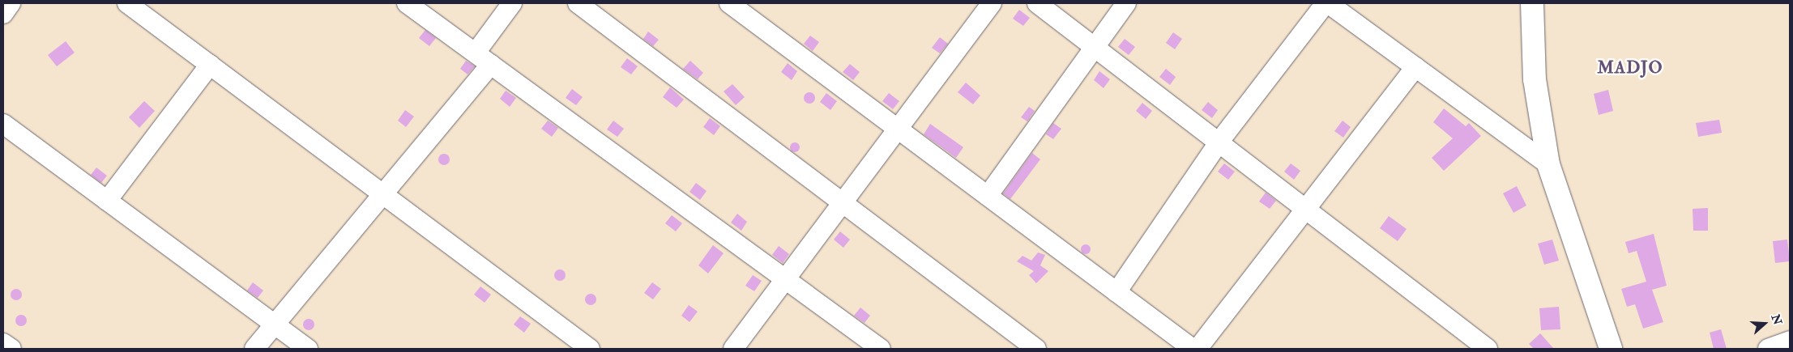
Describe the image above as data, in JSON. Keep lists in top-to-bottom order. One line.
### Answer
{"districts":["MADJO"],"north":"right"}
